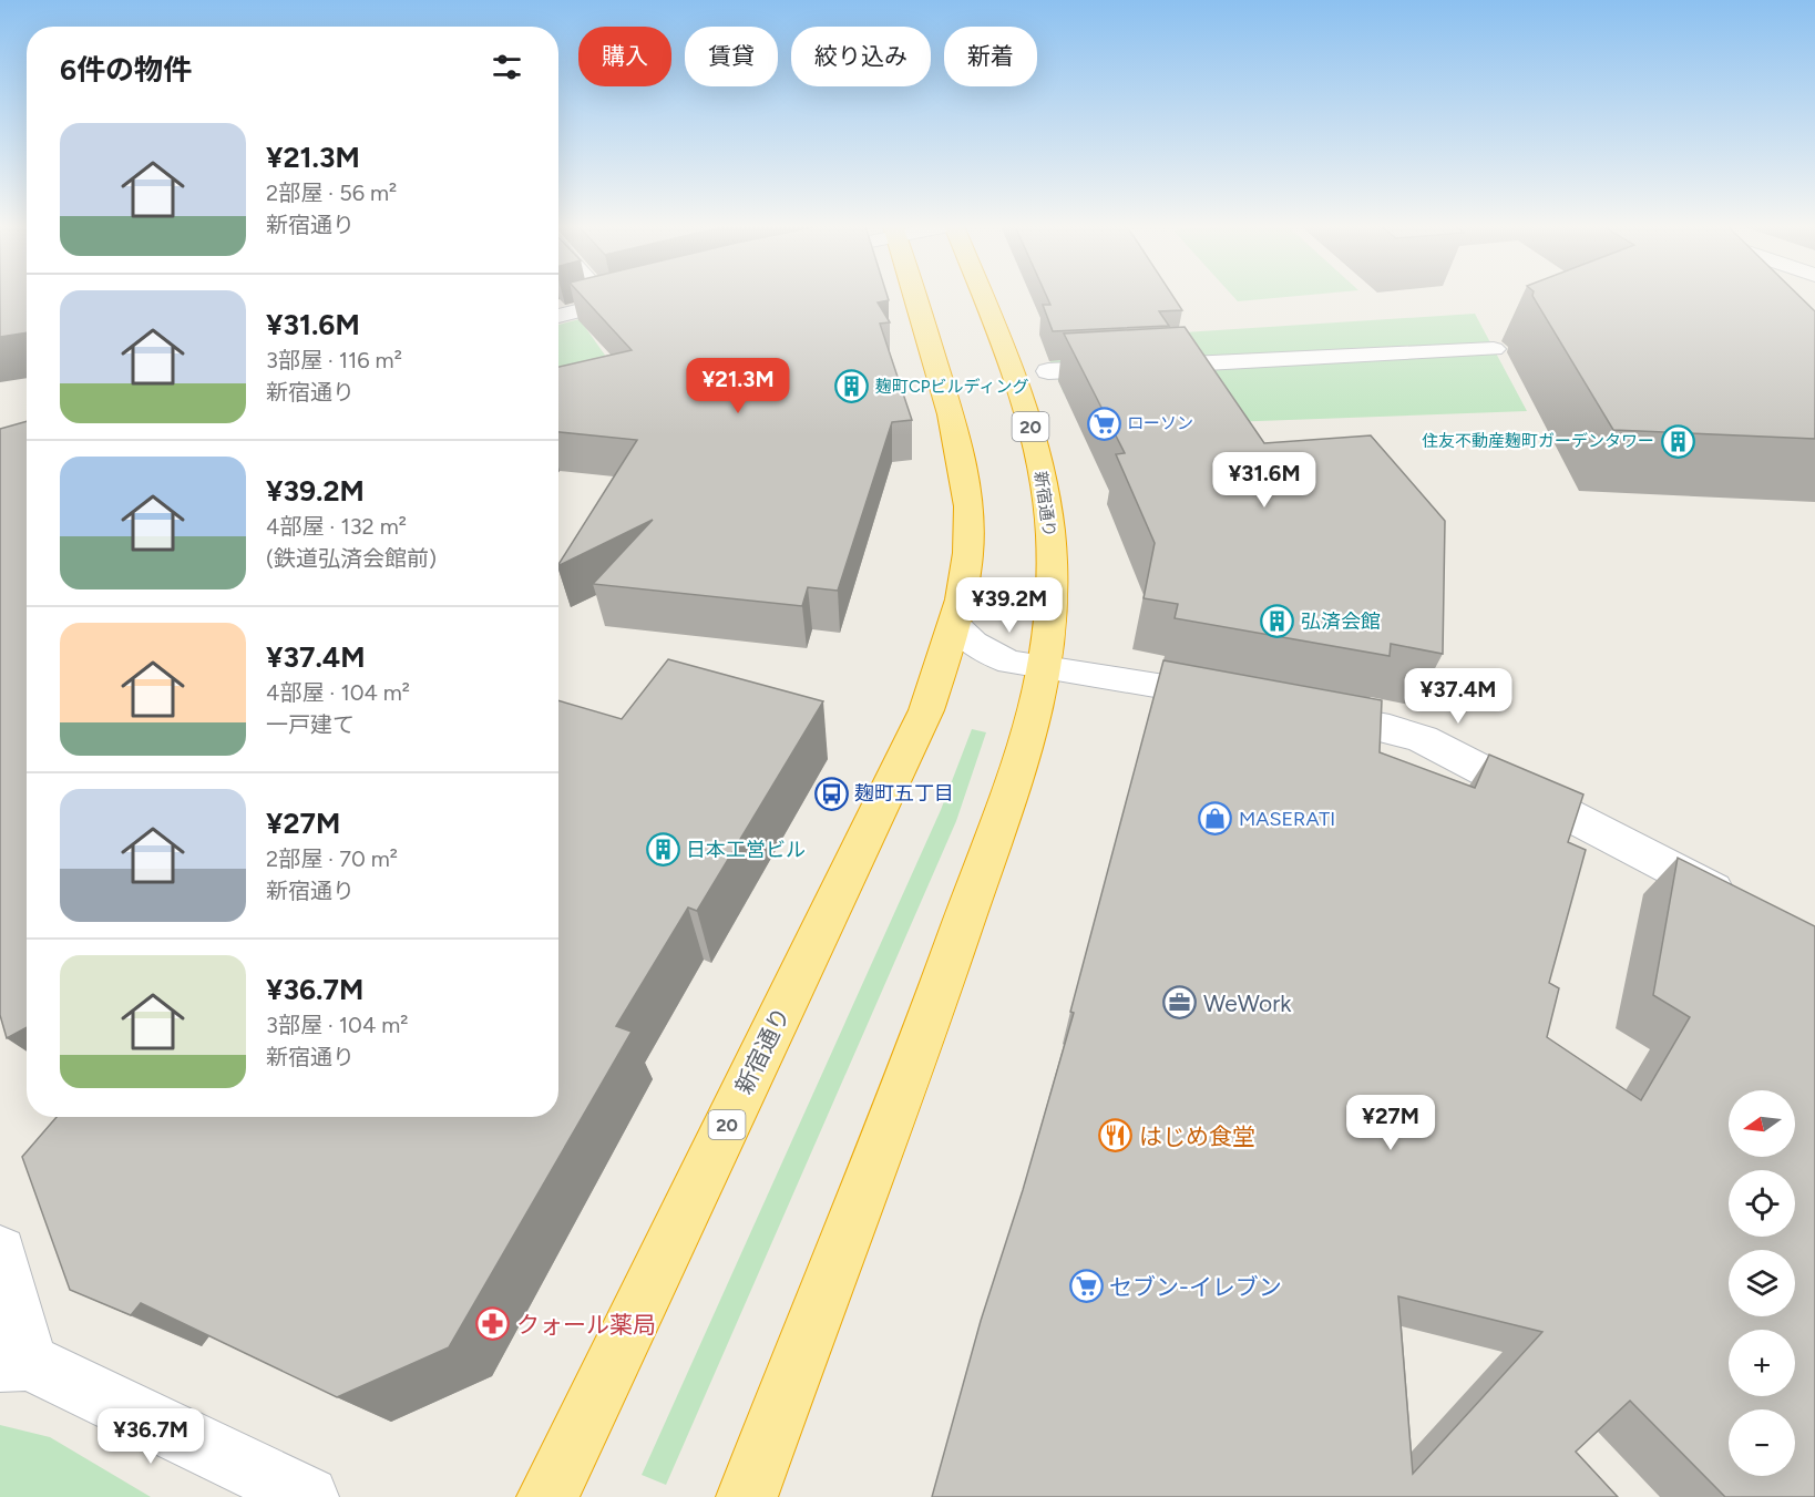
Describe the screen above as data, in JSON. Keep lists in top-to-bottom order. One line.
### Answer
{"streets":{"highway":["20","新宿通り"]},"crossings":[["20","新宿通り"]],"places":{"building":["麹町CPビルディング","住友不動産麹町ガーデンタワー","弘済会館","日本工営ビル"],"supermarket":["ローソン","セブン-イレブン"],"bus stop":["麹町五丁目"],"shop":["MASERATI"],"office":["WeWork"],"restaurant":["はじめ食堂"],"pharmacy":["クォール薬局"]},"north":"left","page":{"chip":["購入","賃貸","絞り込み","新着"],"heading":"6件の物件","list":[{"name":"¥21.3M","note":"2部屋 · 56 m² · 新宿通り"},{"name":"¥31.6M","note":"3部屋 · 116 m² · 新宿通り"},{"name":"¥39.2M","note":"4部屋 · 132 m² · (鉄道弘済会館前)"},{"name":"¥37.4M","note":"4部屋 · 104 m² · 一戸建て"},{"name":"¥27M","note":"2部屋 · 70 m² · 新宿通り"},{"name":"¥36.7M","note":"3部屋 · 104 m² · 新宿通り"}],"price":["¥21.3M","¥31.6M","¥39.2M","¥37.4M","¥27M","¥36.7M"],"map_buttons":["+","−"]}}
